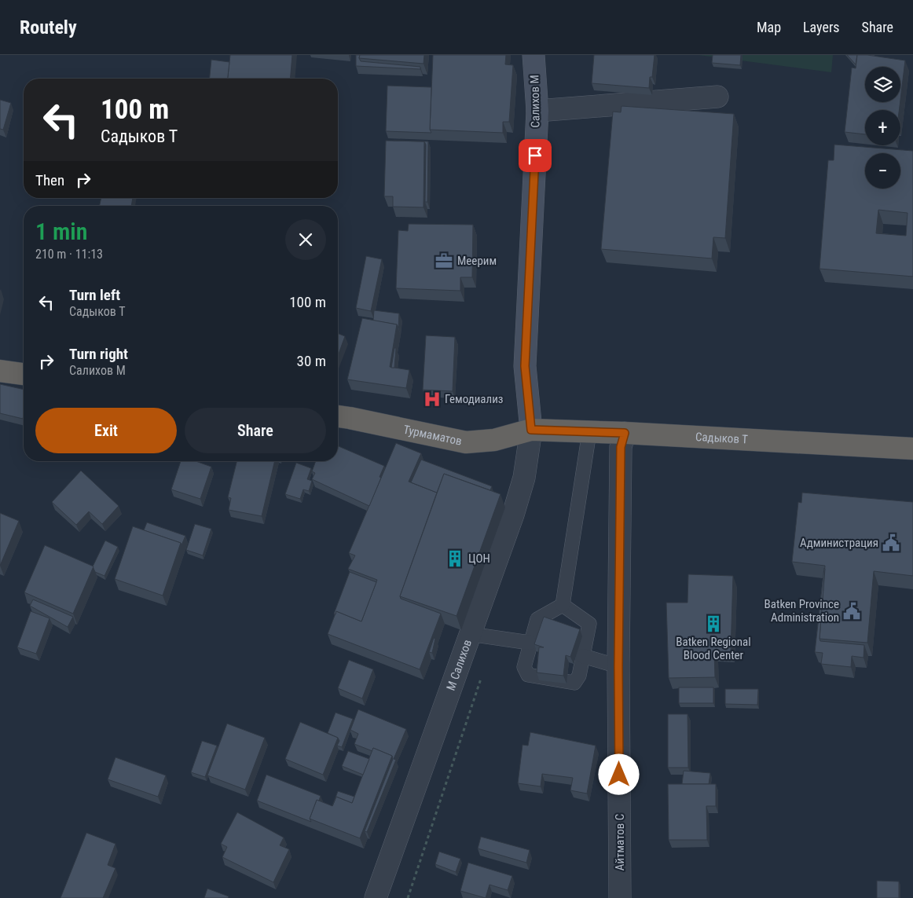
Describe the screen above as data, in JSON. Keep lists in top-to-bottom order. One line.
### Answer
{"streets":{"highway":["Турмаматов","Садыков Т"],"main road":["Салихов М"],"street":["М Салихов","Айтматов С"]},"crossings":[["Салихов М","Турмаматов"],["Салихов М","Садыков Т"],["Салихов М","М Салихов"],["Турмаматов","Садыков Т"],["Турмаматов","М Салихов"],["Садыков Т","М Салихов"],["Садыков Т","Айтматов С"]],"places":{"office":["Меерим"],"hospital":["Гемодиализ"],"public building":["Администрация","Batken Province Administration"],"building":["ЦОН","Batken Regional Blood Center"]},"page":{"header":"Routely","nav":["Map","Layers","Share"],"map_buttons":["+","−"],"turn":["100 m","Садыков Т"],"then":"Then","heading":["1 min","210 m · 11:13"],"list":[{"name":"Turn left","note":"Садыков Т","value":"100 m"},{"name":"Turn right","note":"Салихов М","value":"30 m"}],"buttons":["Exit","Share"]}}
